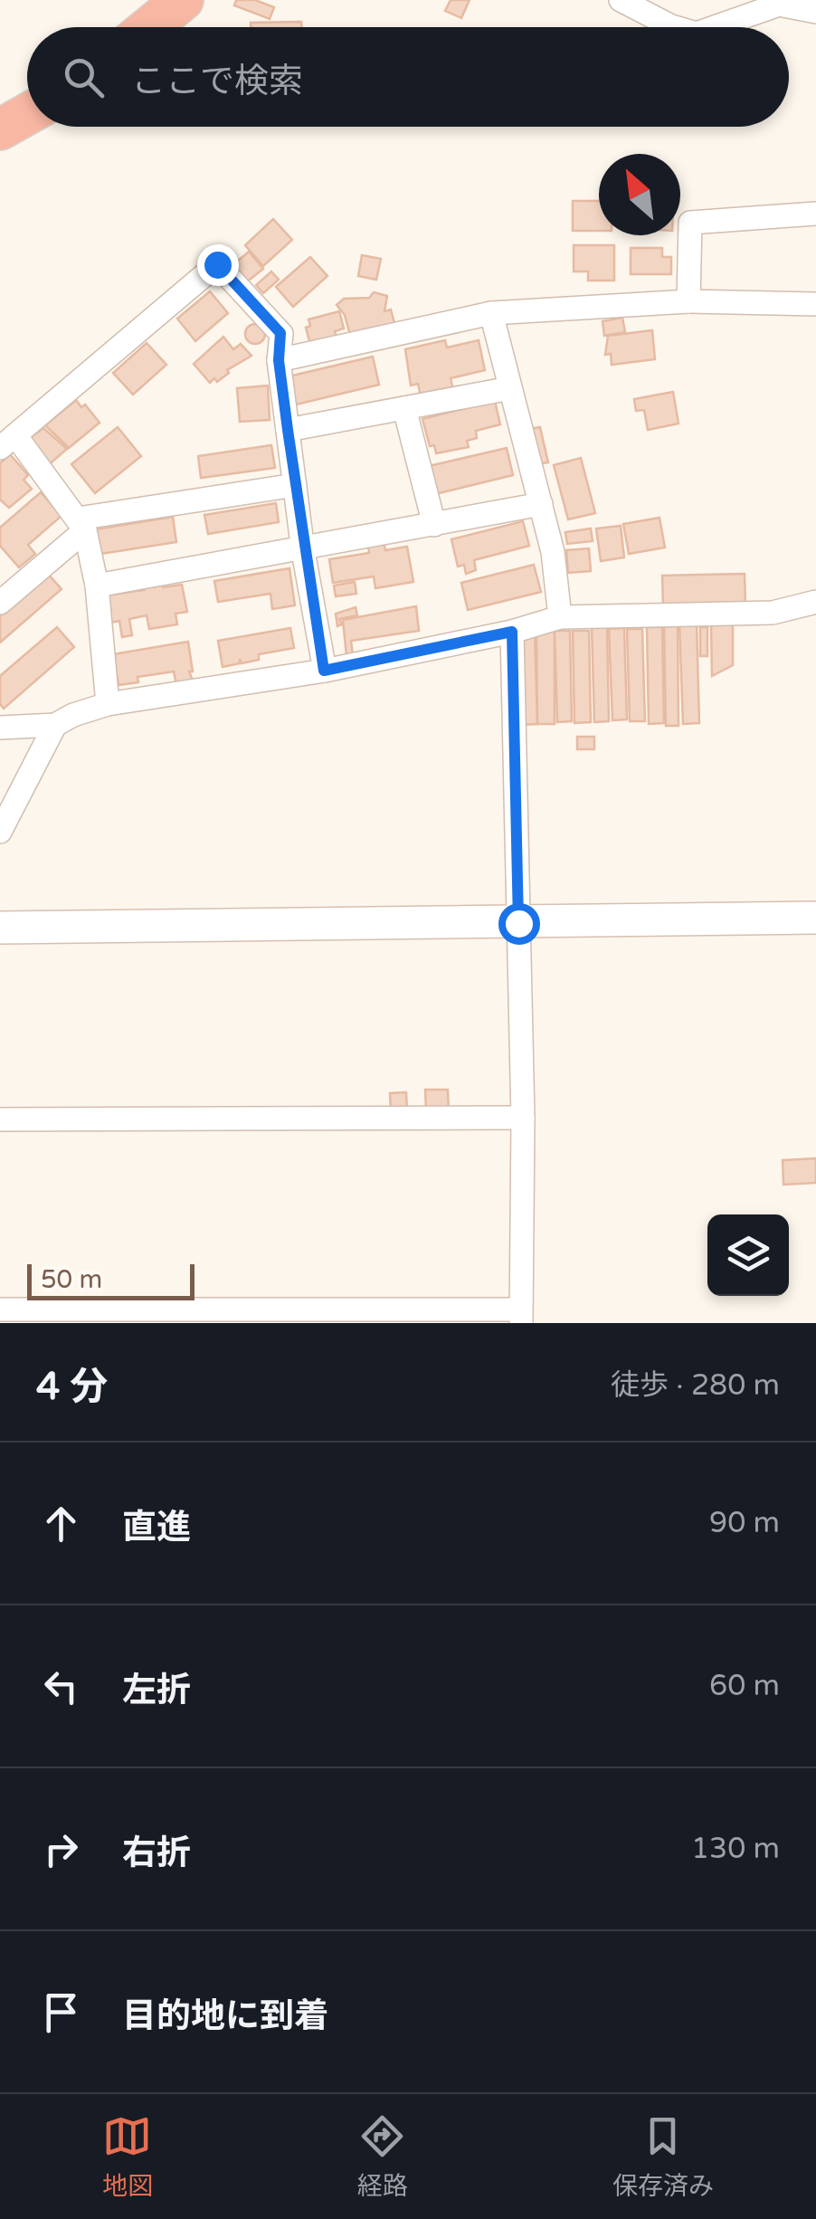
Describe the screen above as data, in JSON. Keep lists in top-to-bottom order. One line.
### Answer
{"scale_bar":"50 m","north":"top left","page":{"search":"ここで検索","scale":"50 m","heading":["4 分","徒歩 · 280 m"],"list":[["直進","90 m"],["左折","60 m"],["右折","130 m"],"目的地に到着"],"nav":["地図","経路","保存済み"]}}
